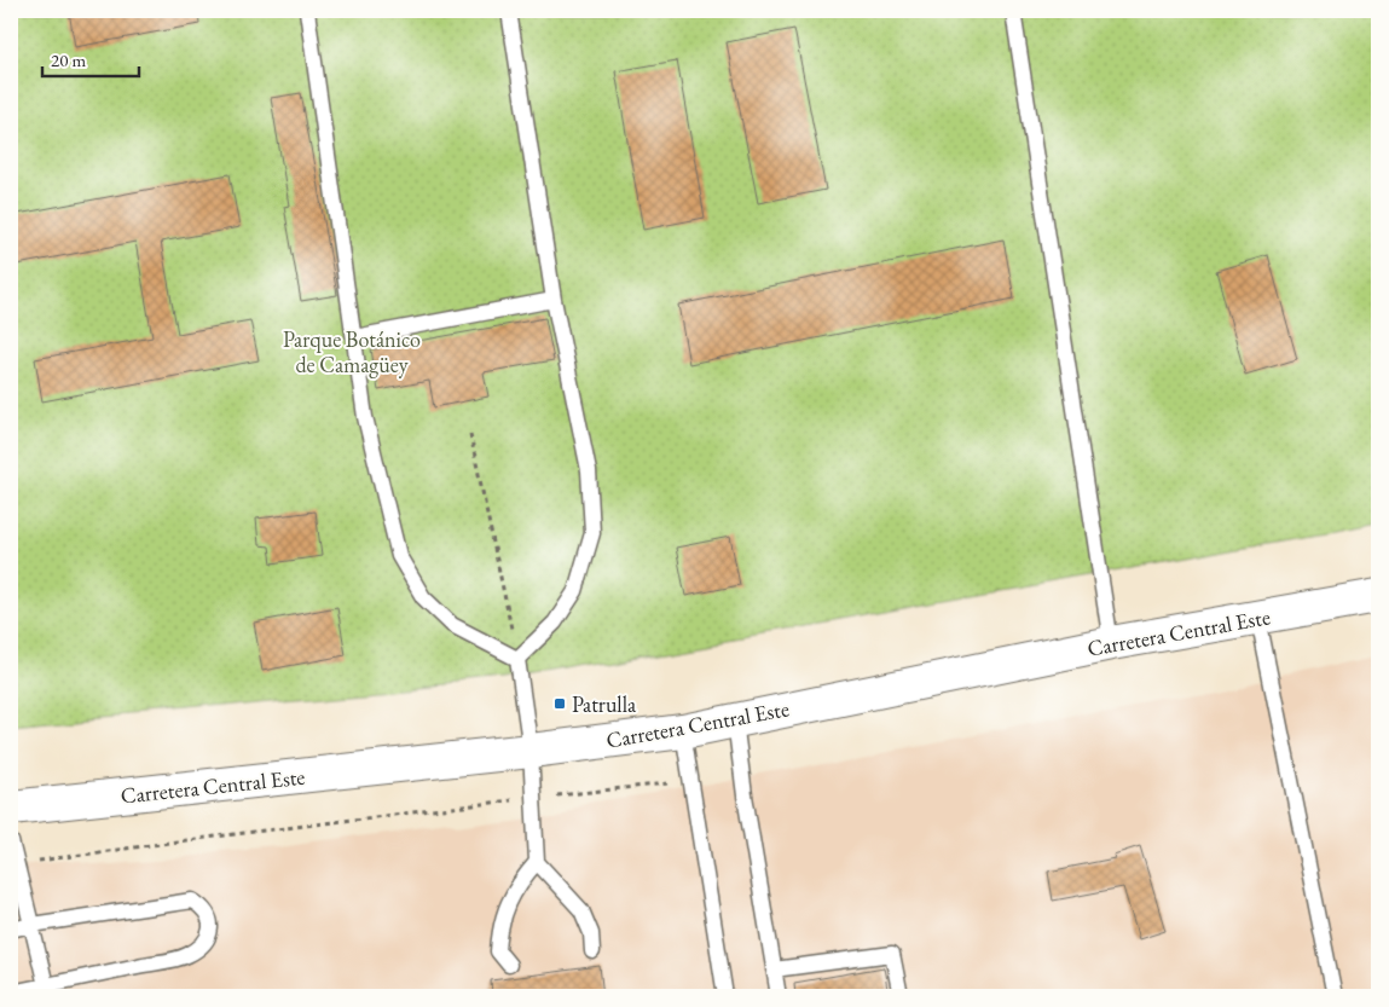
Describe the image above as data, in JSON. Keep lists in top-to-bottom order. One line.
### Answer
{"streets":{"main road":["Carretera Central Este"]},"parks":["Parque Botánico de Camagüey"],"places":{"transit":["Patrulla"]},"scale_bar":"20 m"}
